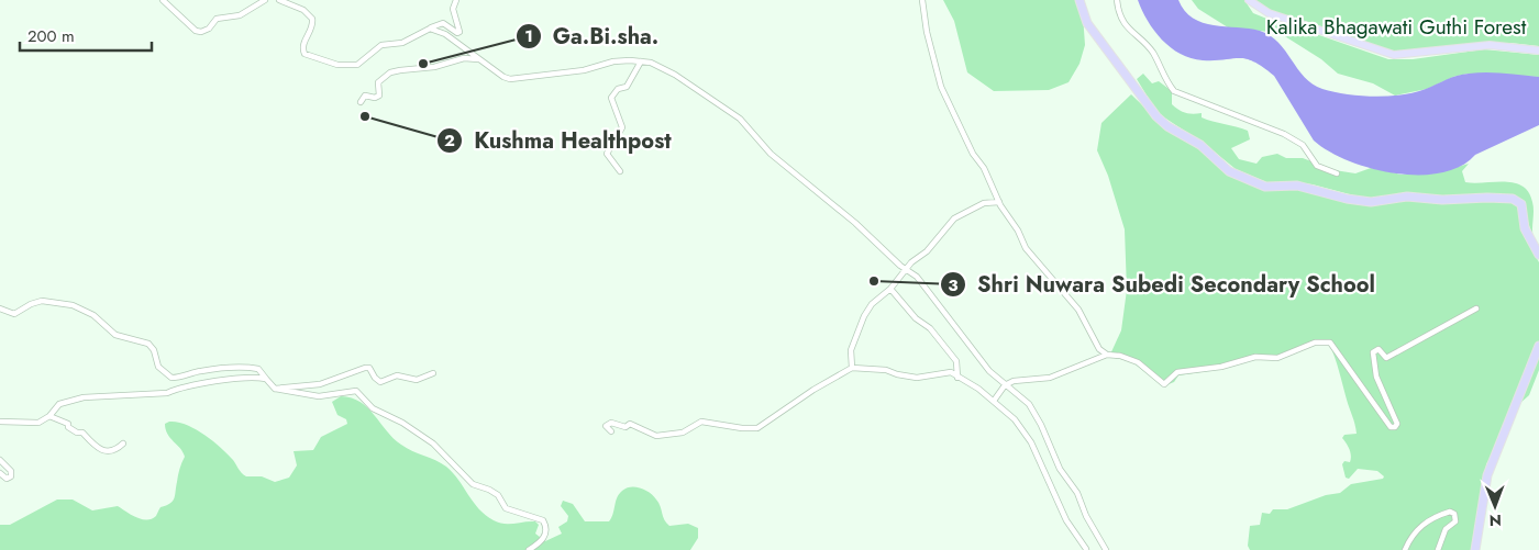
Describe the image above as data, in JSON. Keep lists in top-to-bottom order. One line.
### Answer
{"parks":["Kalika Bhagawati Guthi Forest"],"places":["Ga.Bi.sha.","Kushma Healthpost","Shri Nuwara Subedi Secondary School"],"scale_bar":"200 m","north":"bottom"}
